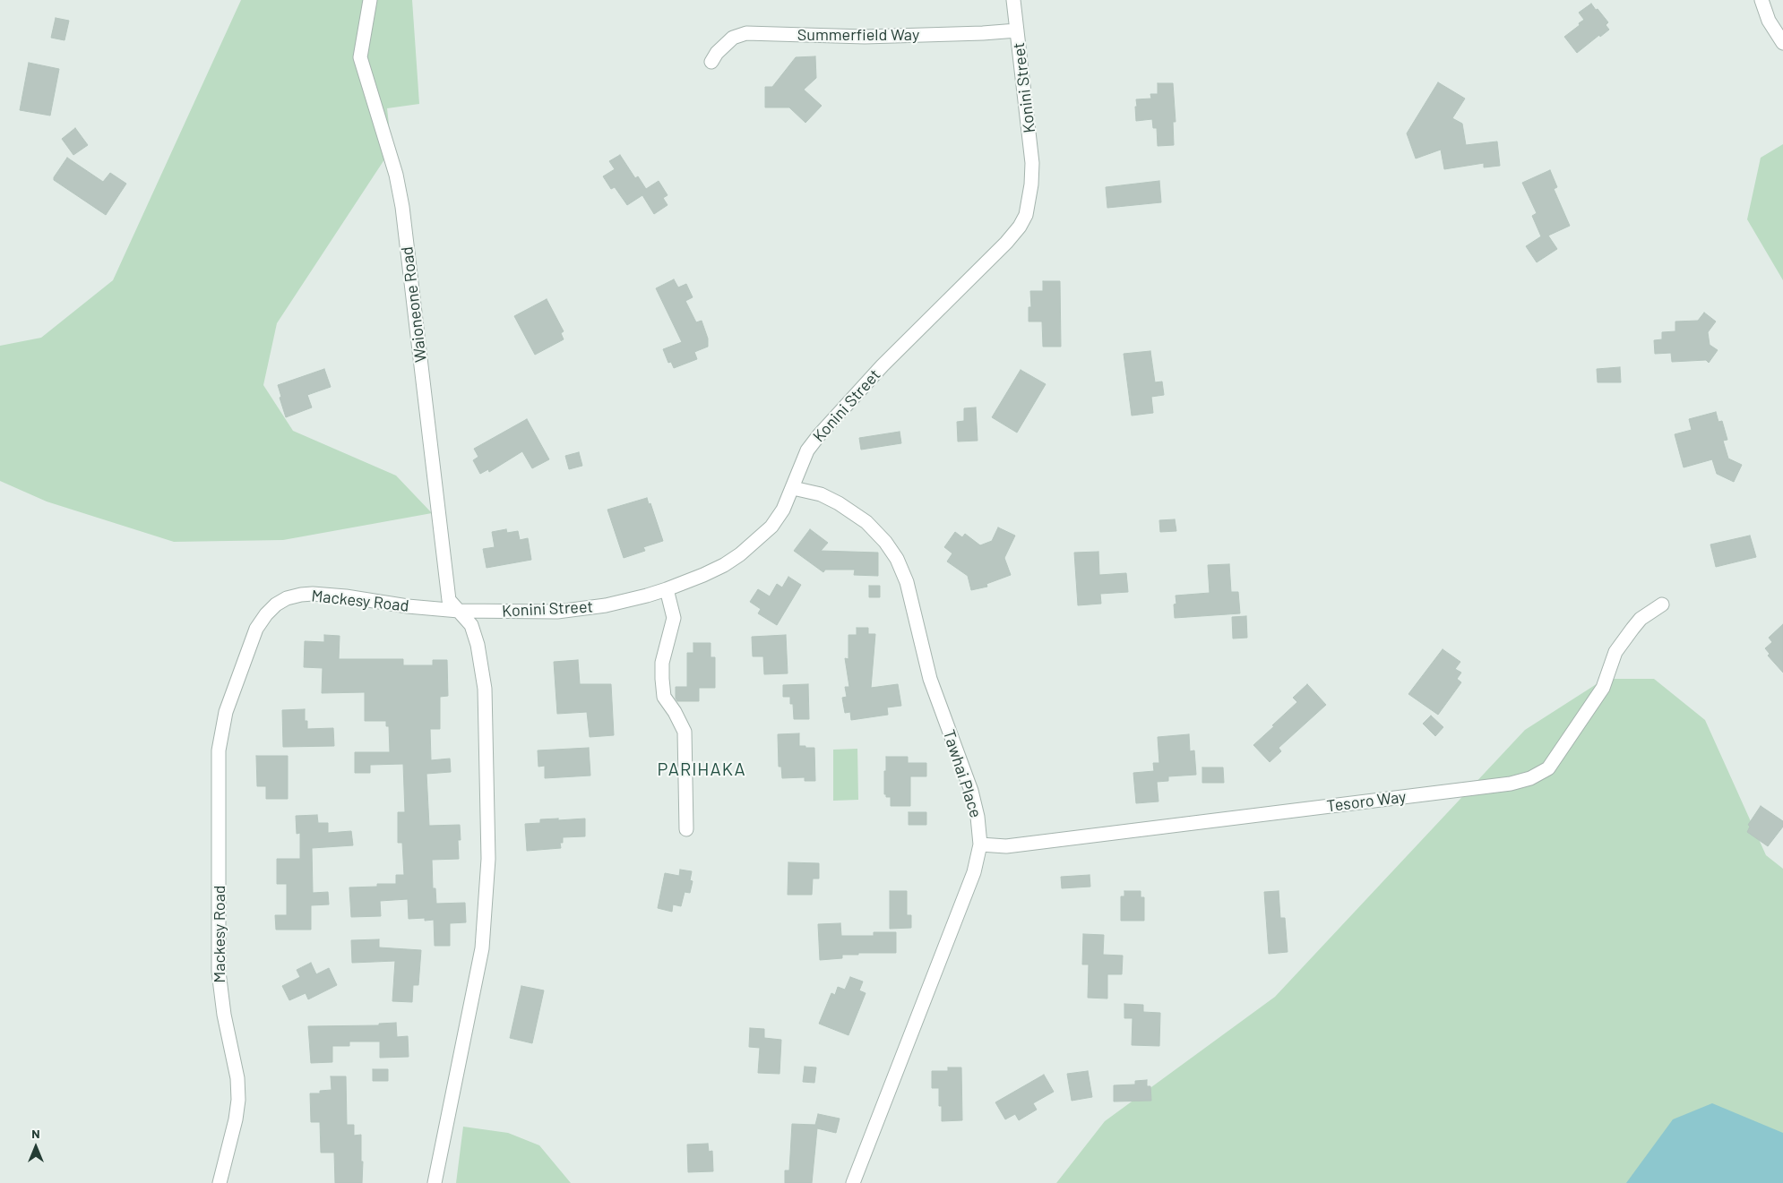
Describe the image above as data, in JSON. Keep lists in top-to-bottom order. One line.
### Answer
{"streets":{"street":["Summerfield Way","Konini Street","Waioneone Road","Mackesy Road","Tawhai Place","Tesoro Way"]},"crossings":[["Summerfield Way","Konini Street"],["Konini Street","Waioneone Road"],["Konini Street","Mackesy Road"],["Konini Street","Tawhai Place"],["Waioneone Road","Mackesy Road"],["Tawhai Place","Tesoro Way"]],"districts":["PARIHAKA"],"north":"top"}
